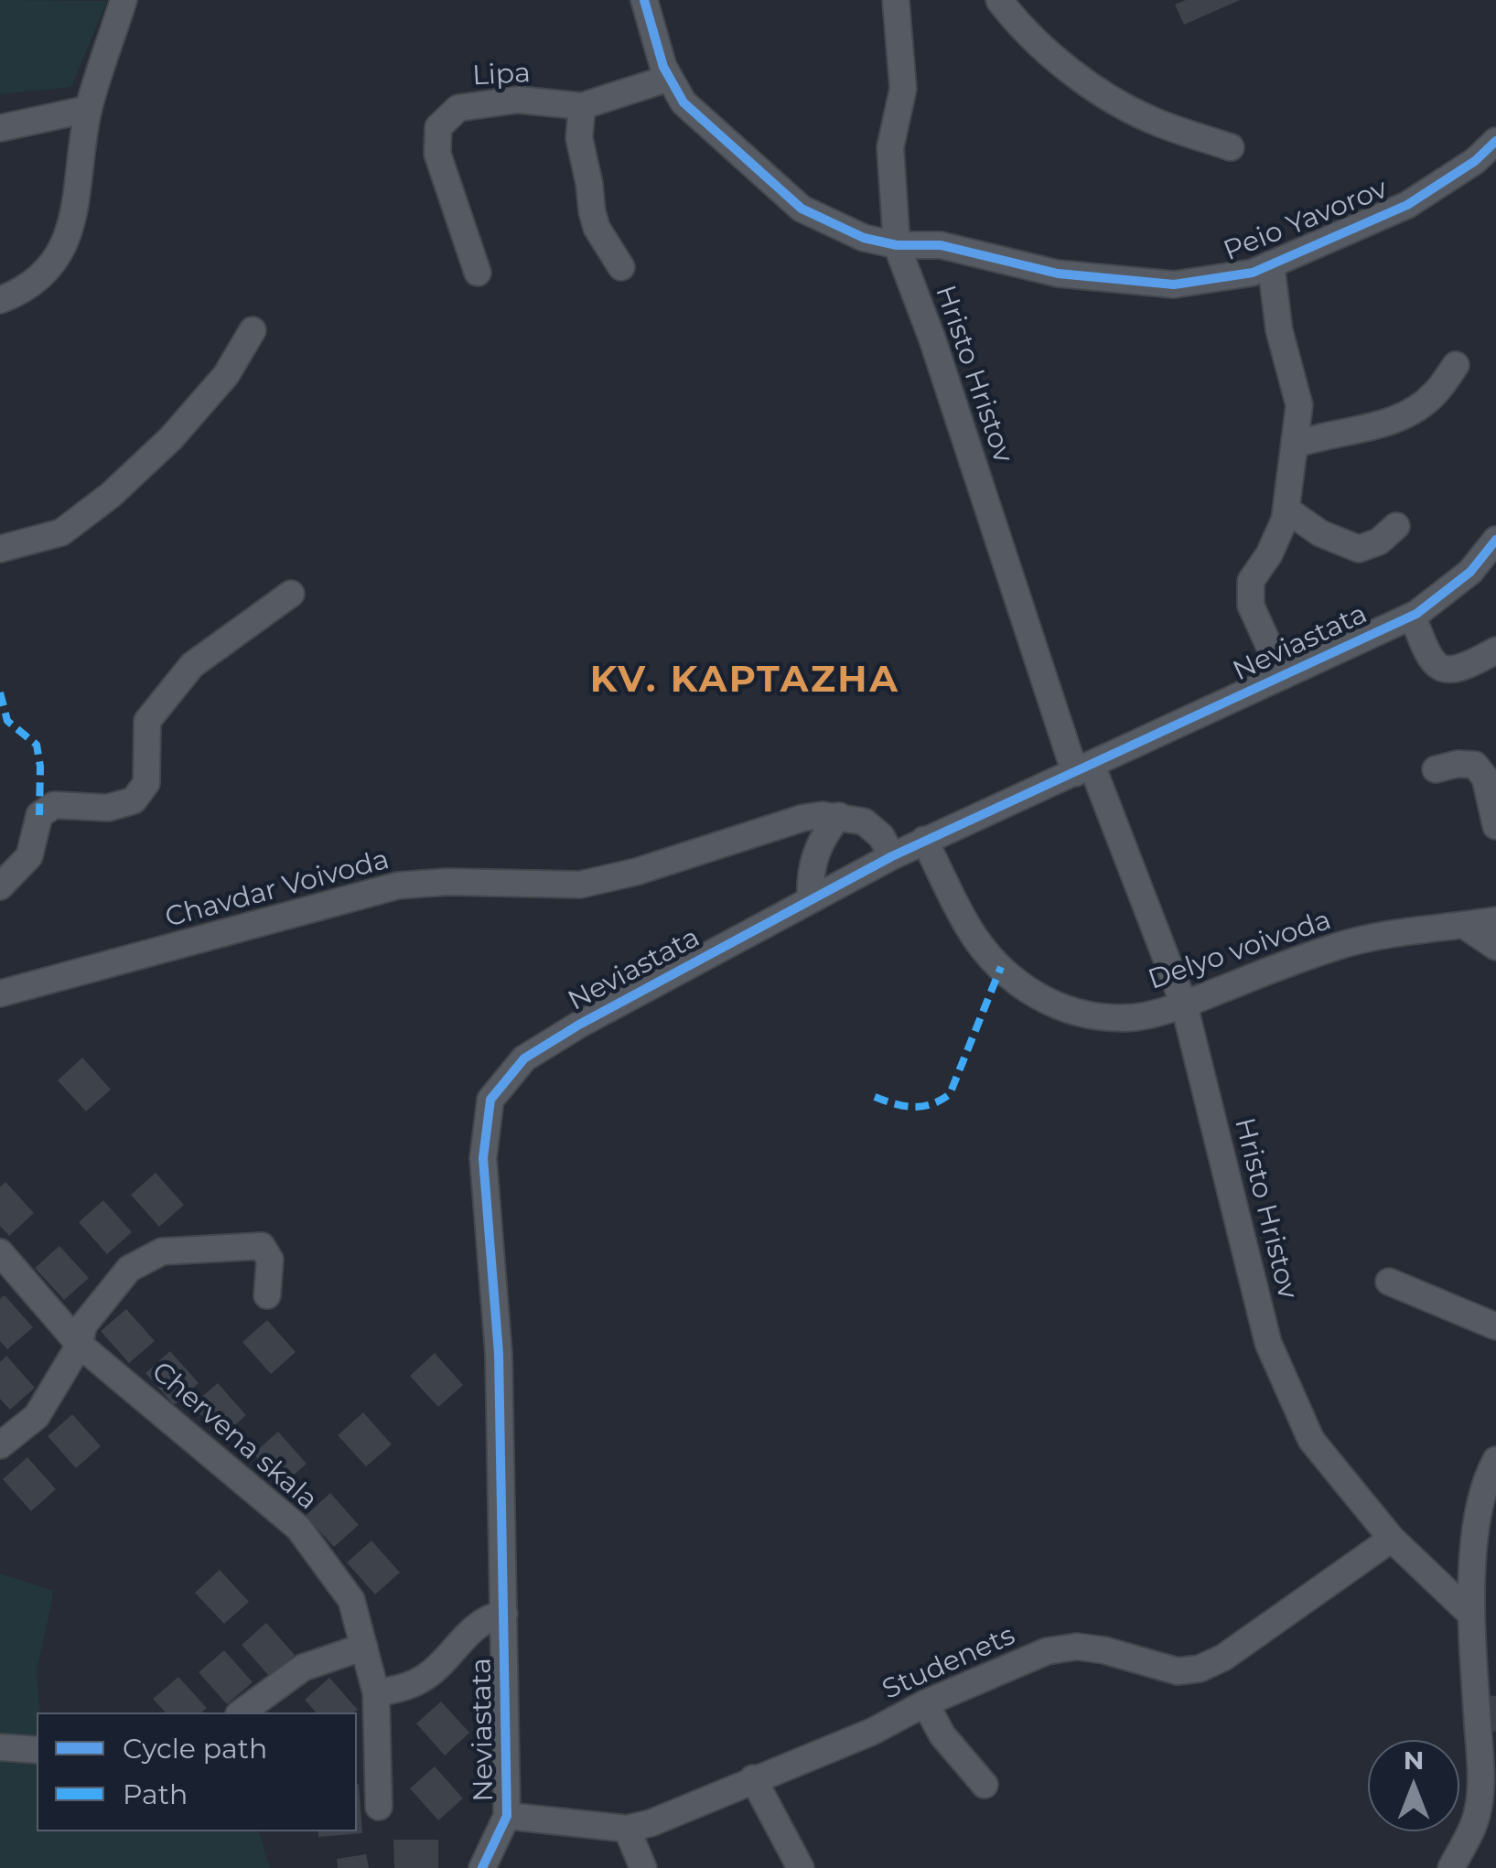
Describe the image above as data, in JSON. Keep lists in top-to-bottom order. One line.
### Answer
{"streets":{"street":["Lipa","Peio Yavorov","Hristo Hristov","Neviastata","Chavdar Voivoda","Delyo voivoda","Chervena skala","Studenets"]},"crossings":[["Peio Yavorov","Hristo Hristov"],["Hristo Hristov","Neviastata"],["Hristo Hristov","Delyo voivoda"],["Hristo Hristov","Studenets"],["Neviastata","Delyo voivoda"],["Neviastata","Studenets"]],"districts":["KV. KAPTAZHA"],"legend":["Cycle path","Path"],"north":"top"}
